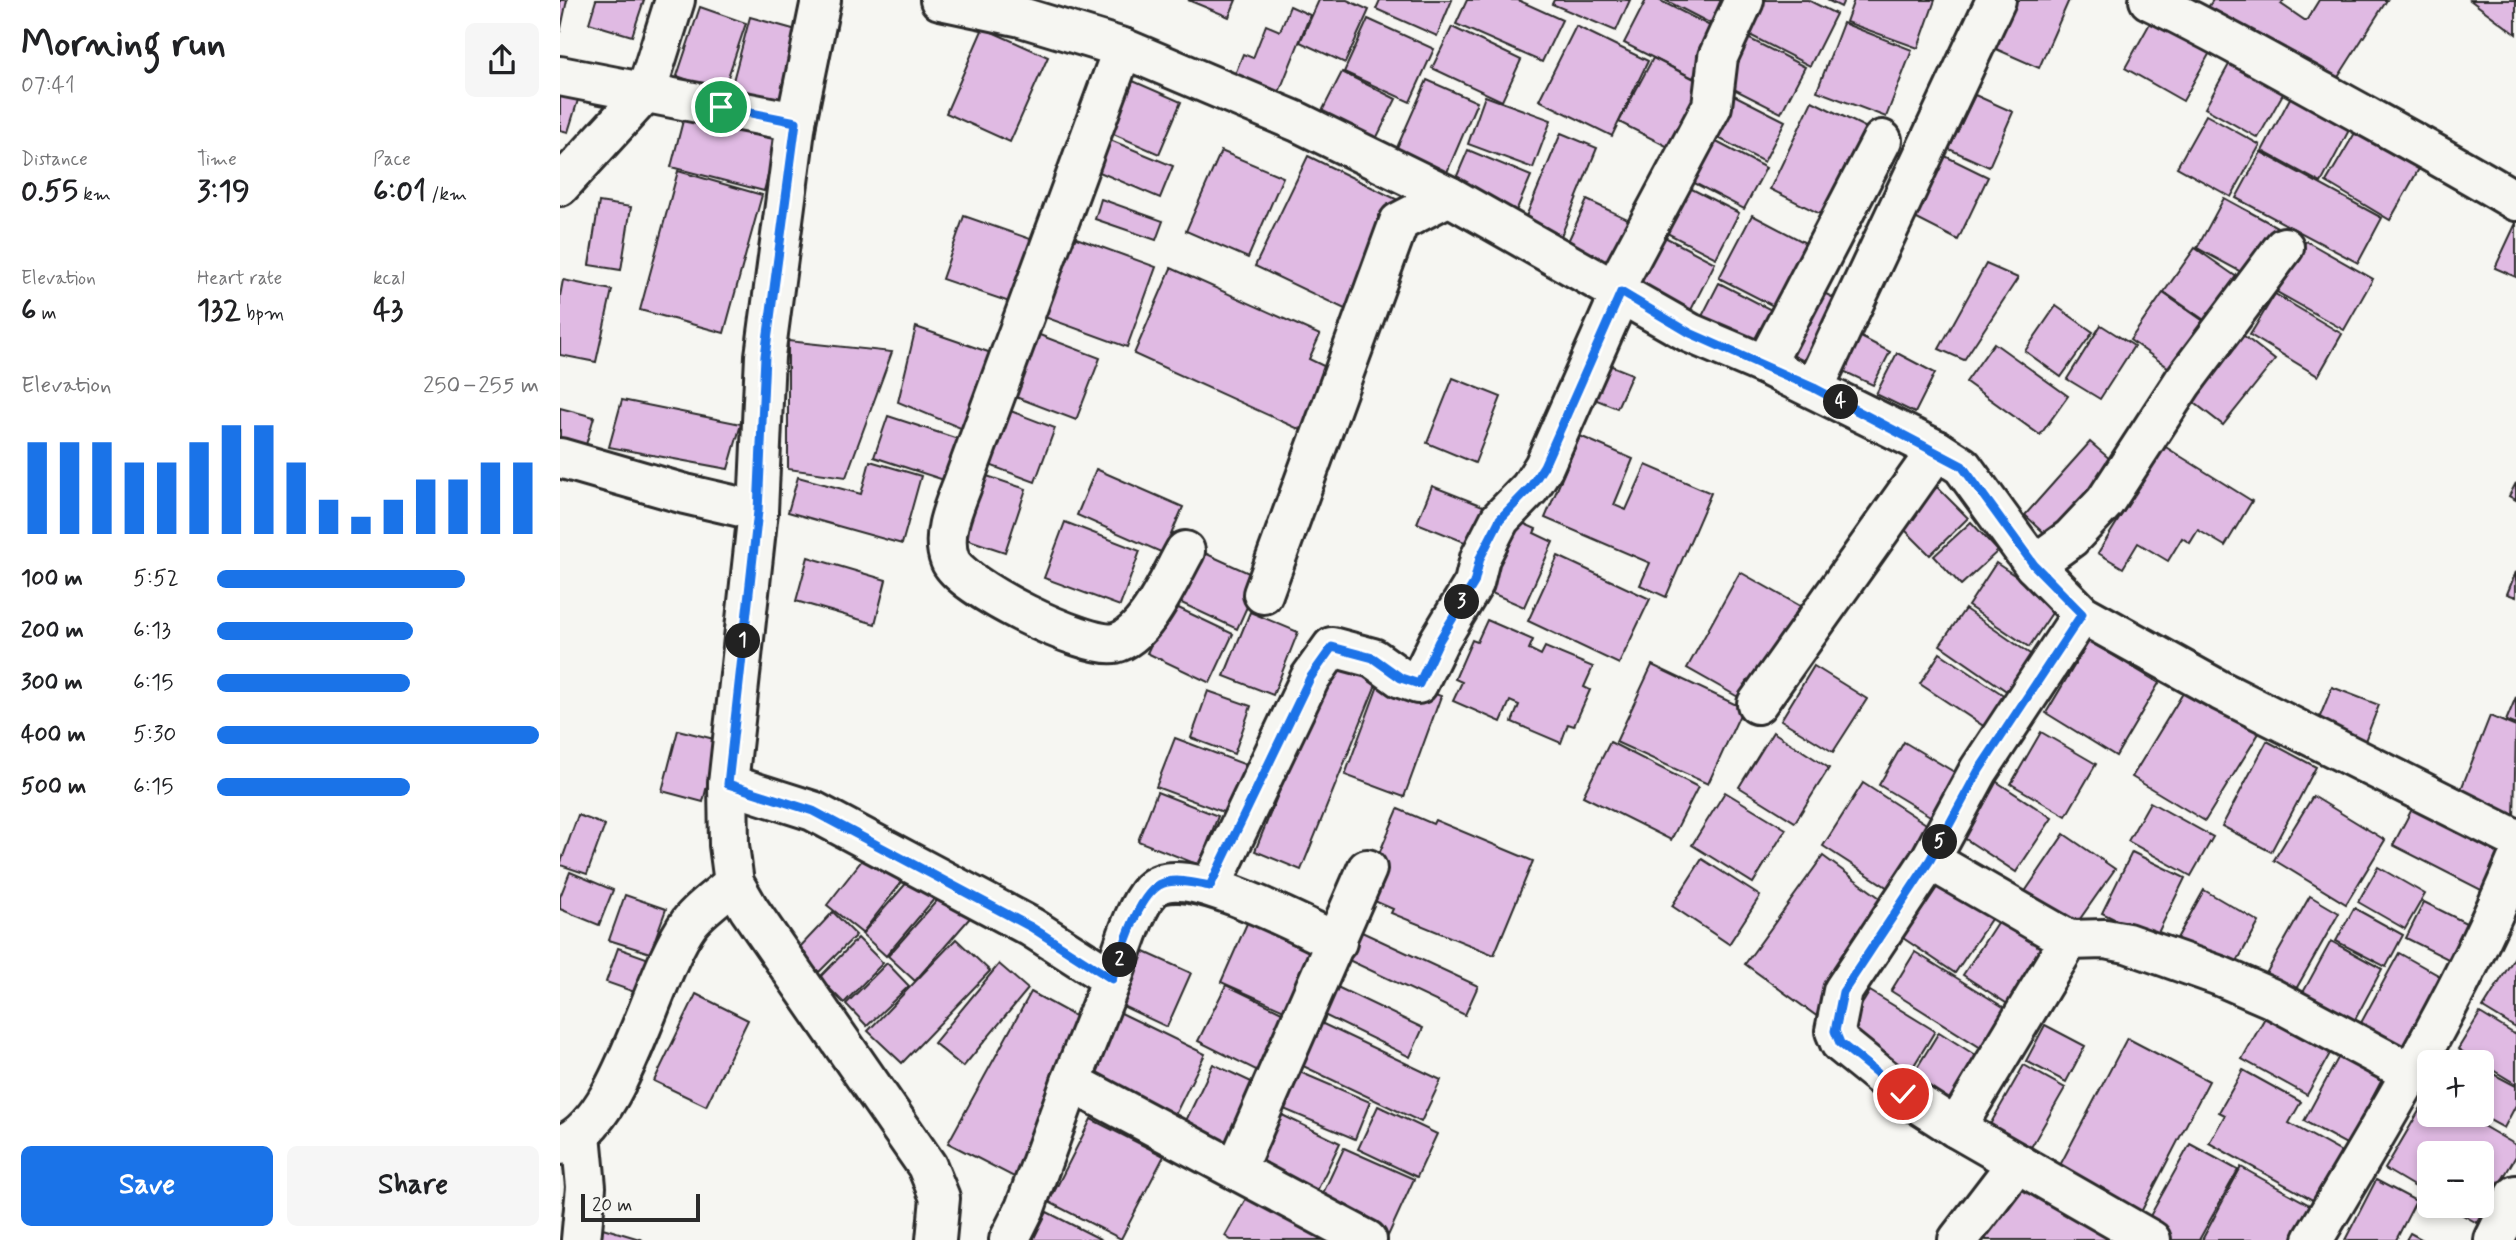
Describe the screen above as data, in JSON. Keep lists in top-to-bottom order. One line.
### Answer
{"scale_bar":"20 m","page":{"heading":["Morning run","07:41"],"stats":[["Distance","0.55 km"],["Time","3:19"],["Pace","6:01 /km"],["Elevation","6 m"],["Heart rate","132 bpm"],["kcal","43"]],"chart":["Elevation","250–255 m"],"pins":["4","3","1","5","2"],"list":[{"name":"100 m","note":"5:52"},{"name":"200 m","note":"6:13"},{"name":"300 m","note":"6:15"},{"name":"400 m","note":"5:30"},{"name":"500 m","note":"6:15"}],"map_buttons":["+","−"],"buttons":["Save","Share"],"scale":"20 m"}}
